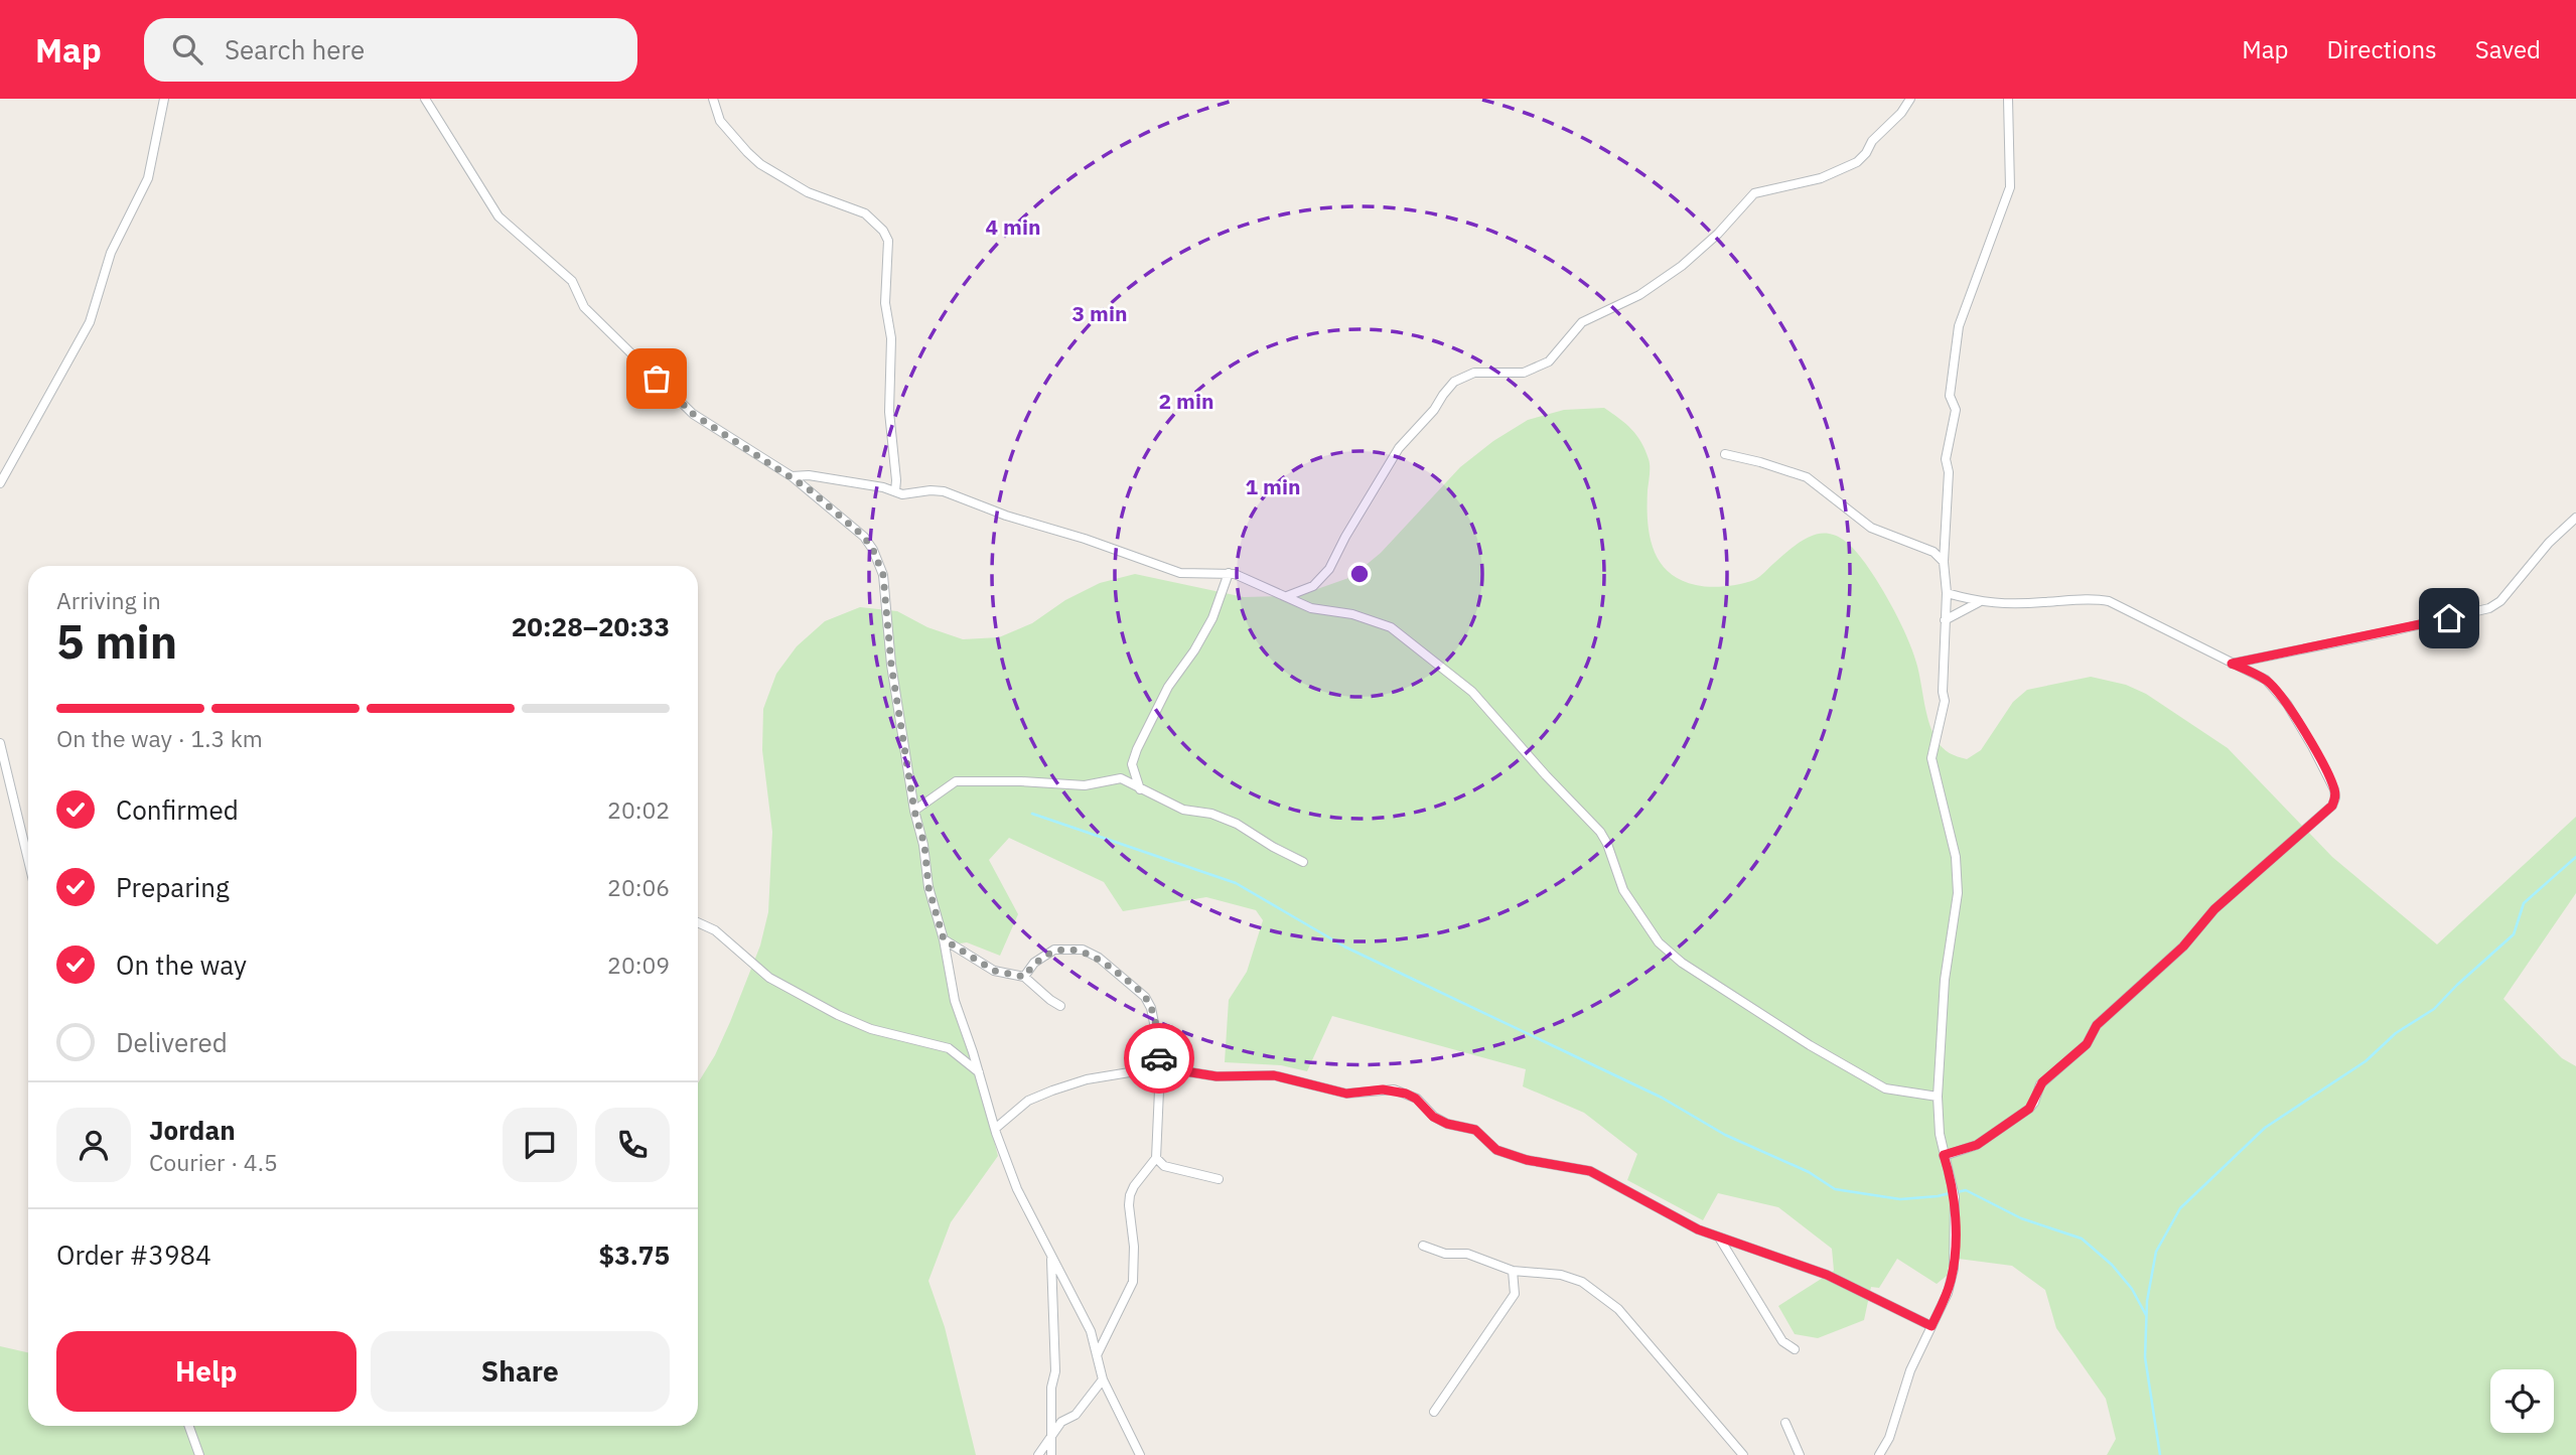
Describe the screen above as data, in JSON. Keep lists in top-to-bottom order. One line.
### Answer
{"page":{"header":"Map","search":"Search here","nav":["Map","Directions","Saved"],"heading":["5 min","Arriving in","20:28–20:33"],"panel":["Jordan","Courier · 4.5","Order #3984","$3.75"],"bar":"On the way · 1.3 km","list":[["Confirmed","20:02"],["Preparing","20:06"],["On the way","20:09"],"Delivered"],"buttons":["Help","Share"]},"rings":["4 min","3 min","2 min","1 min"]}
